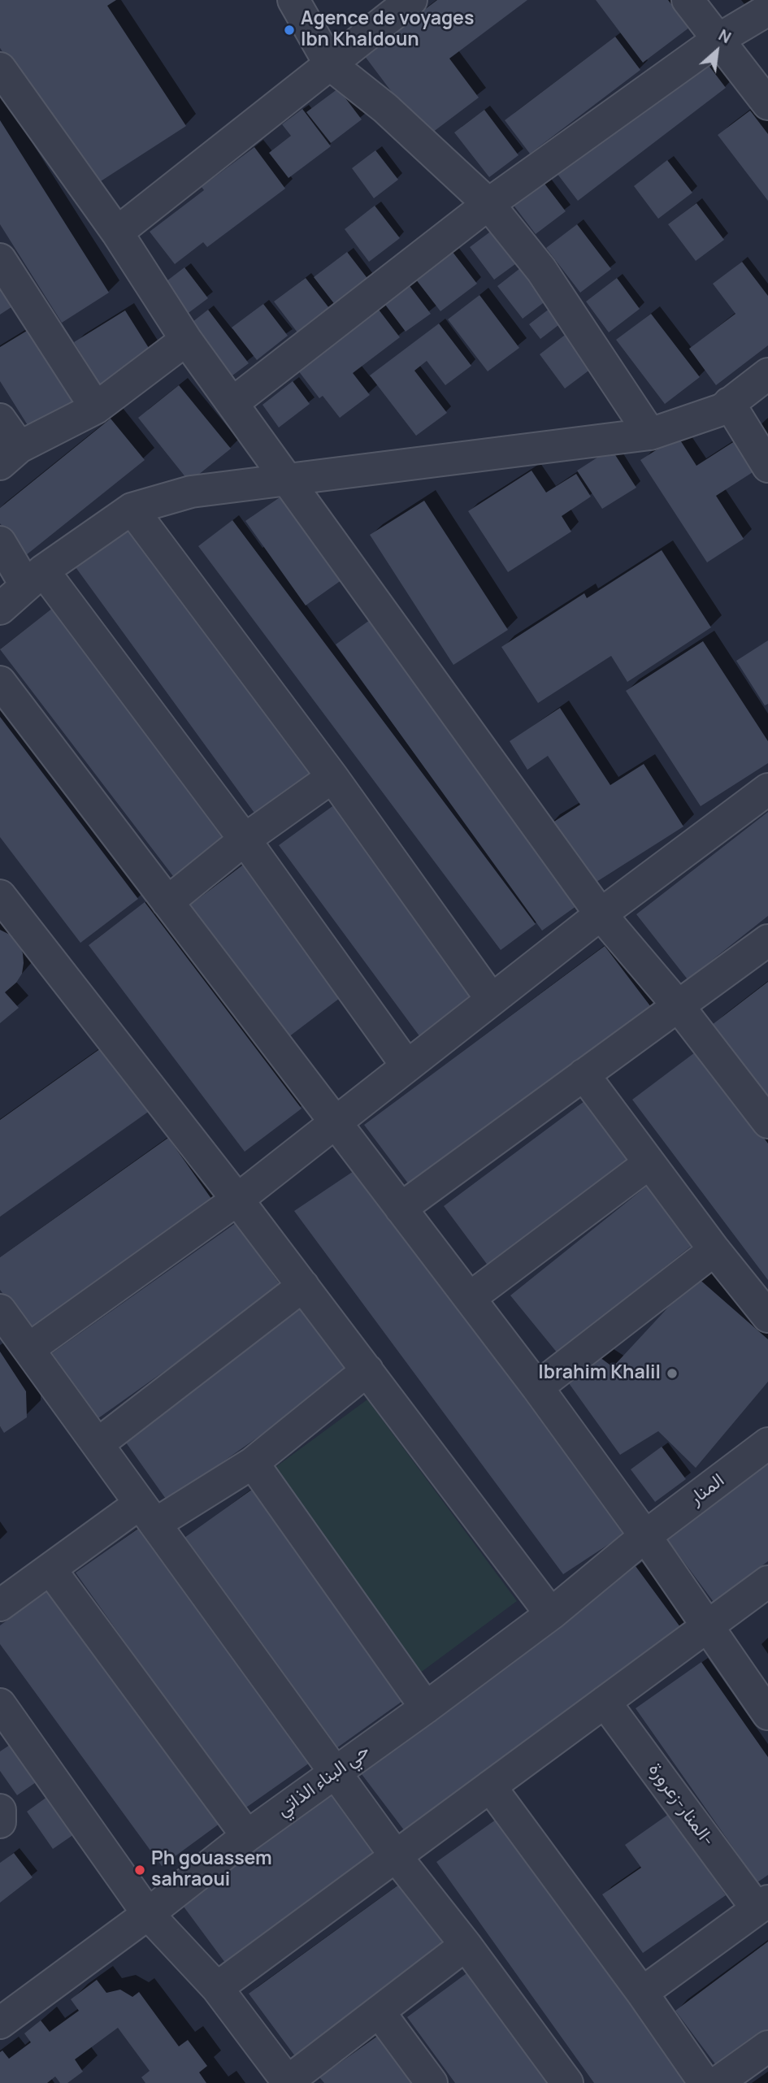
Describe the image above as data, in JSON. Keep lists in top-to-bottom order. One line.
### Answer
{"streets":{"street":["المنار","حي البناء الذاتي","المنار-زعرورة-"]},"crossings":[["المنار","حي البناء الذاتي"]],"places":["Agence de voyages Ibn Khaldoun","Ibrahim Khalil","Ph gouassem sahraoui"],"north":"top right"}
